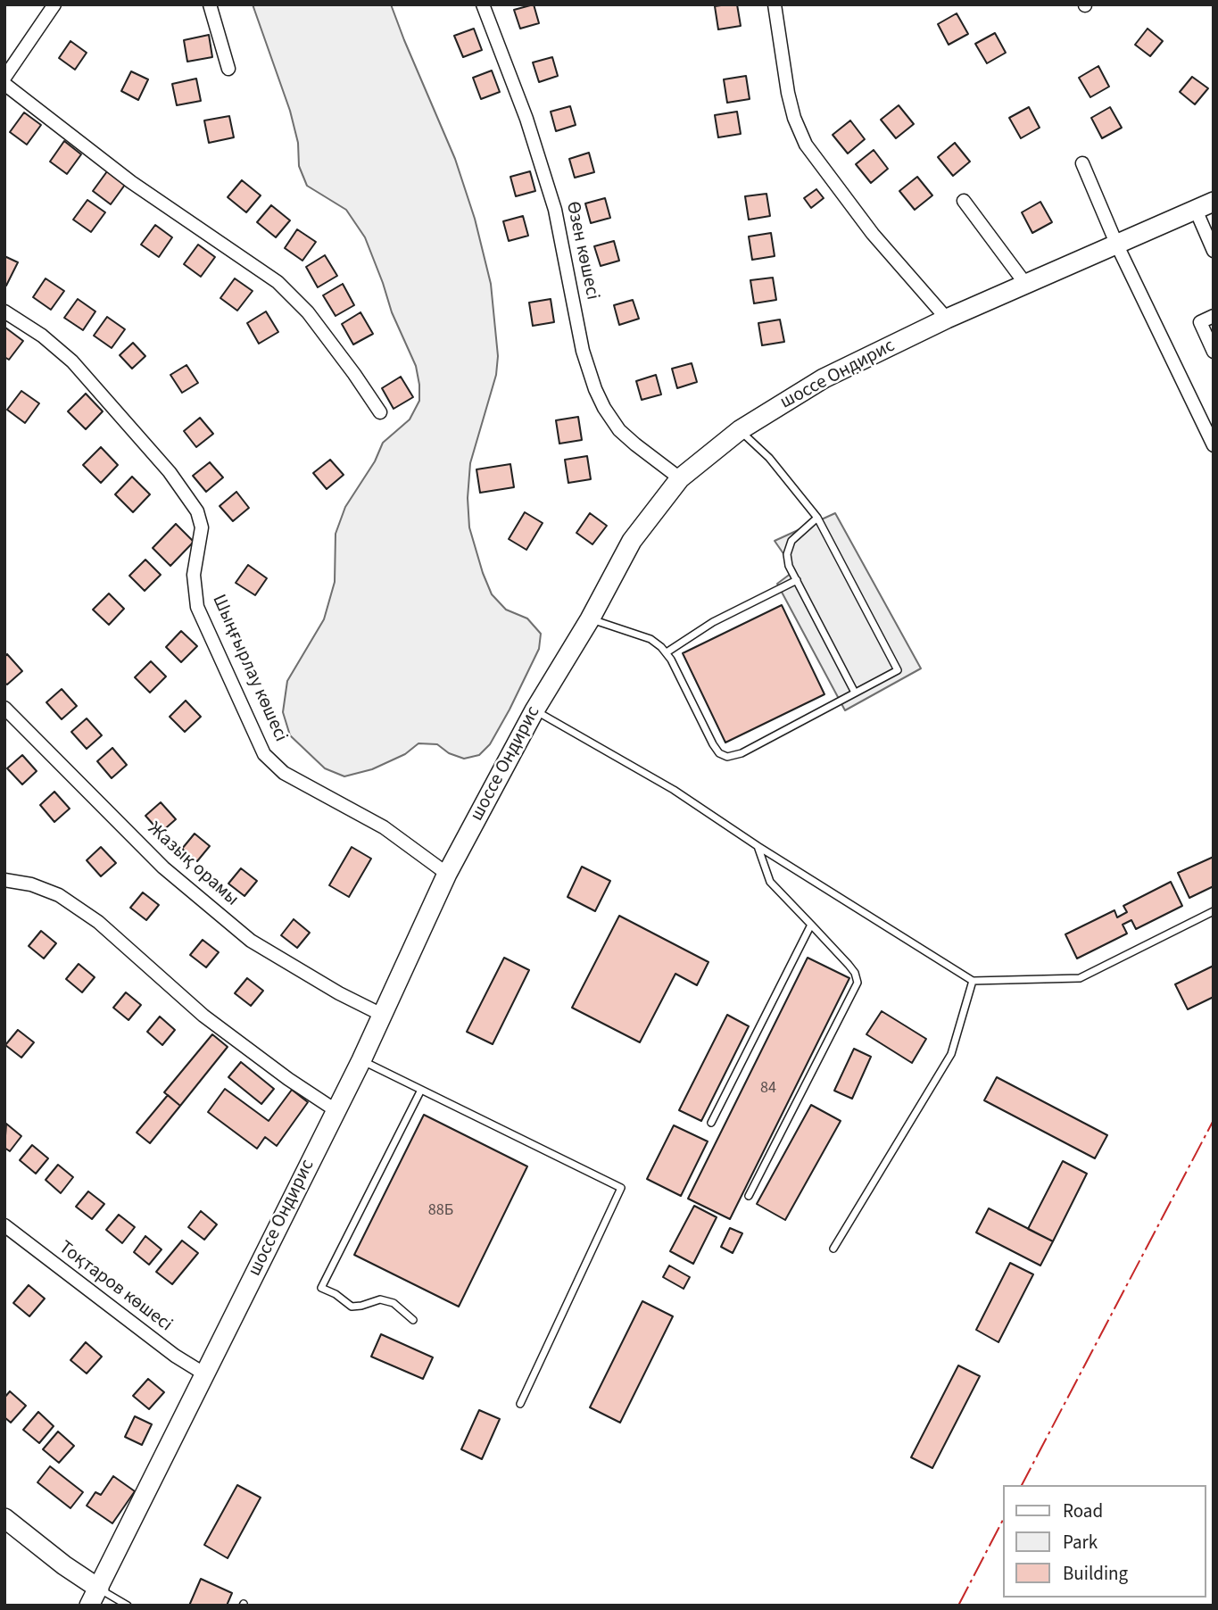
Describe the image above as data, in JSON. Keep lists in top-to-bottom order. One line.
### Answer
{"streets":{"main road":["шоссе Ондирис"],"street":["Өзен көшесі","Шыңғырлау көшесі","Жазық орамы","Тоқтаров көшесі"]},"crossings":[["Өзен көшесі","шоссе Ондирис"],["шоссе Ондирис","Шыңғырлау көшесі"],["шоссе Ондирис","Жазық орамы"],["шоссе Ондирис","Тоқтаров көшесі"]],"house_numbers":["84","88Б"],"legend":["Road","Park","Building"]}
